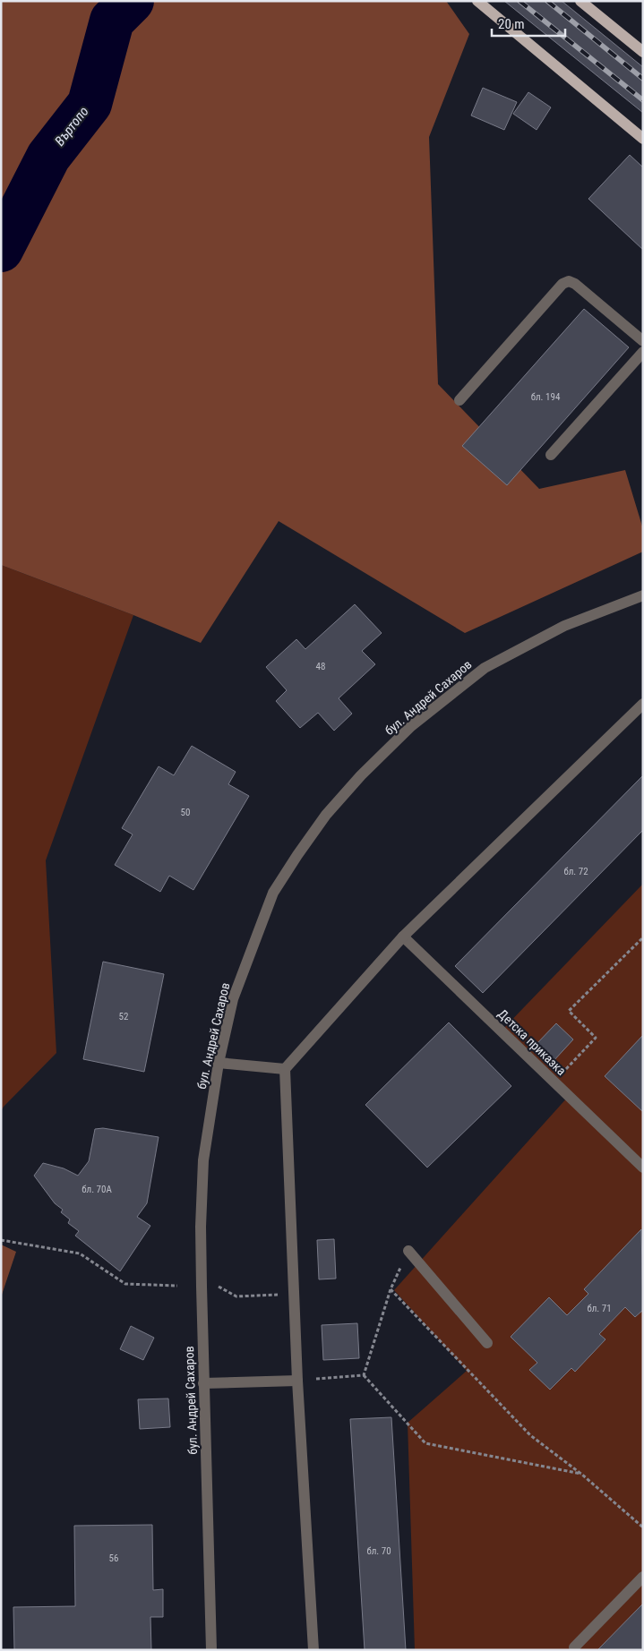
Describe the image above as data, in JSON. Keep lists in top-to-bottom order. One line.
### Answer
{"streets":{"street":["бул. Андрей Сахаров","Детска приказка"]},"water":["Въртопо"],"house_numbers":["бл. 194","48","50","бл. 72","52","бл. 70А","бл. 71","бл. 70","56"],"scale_bar":"20 m"}
